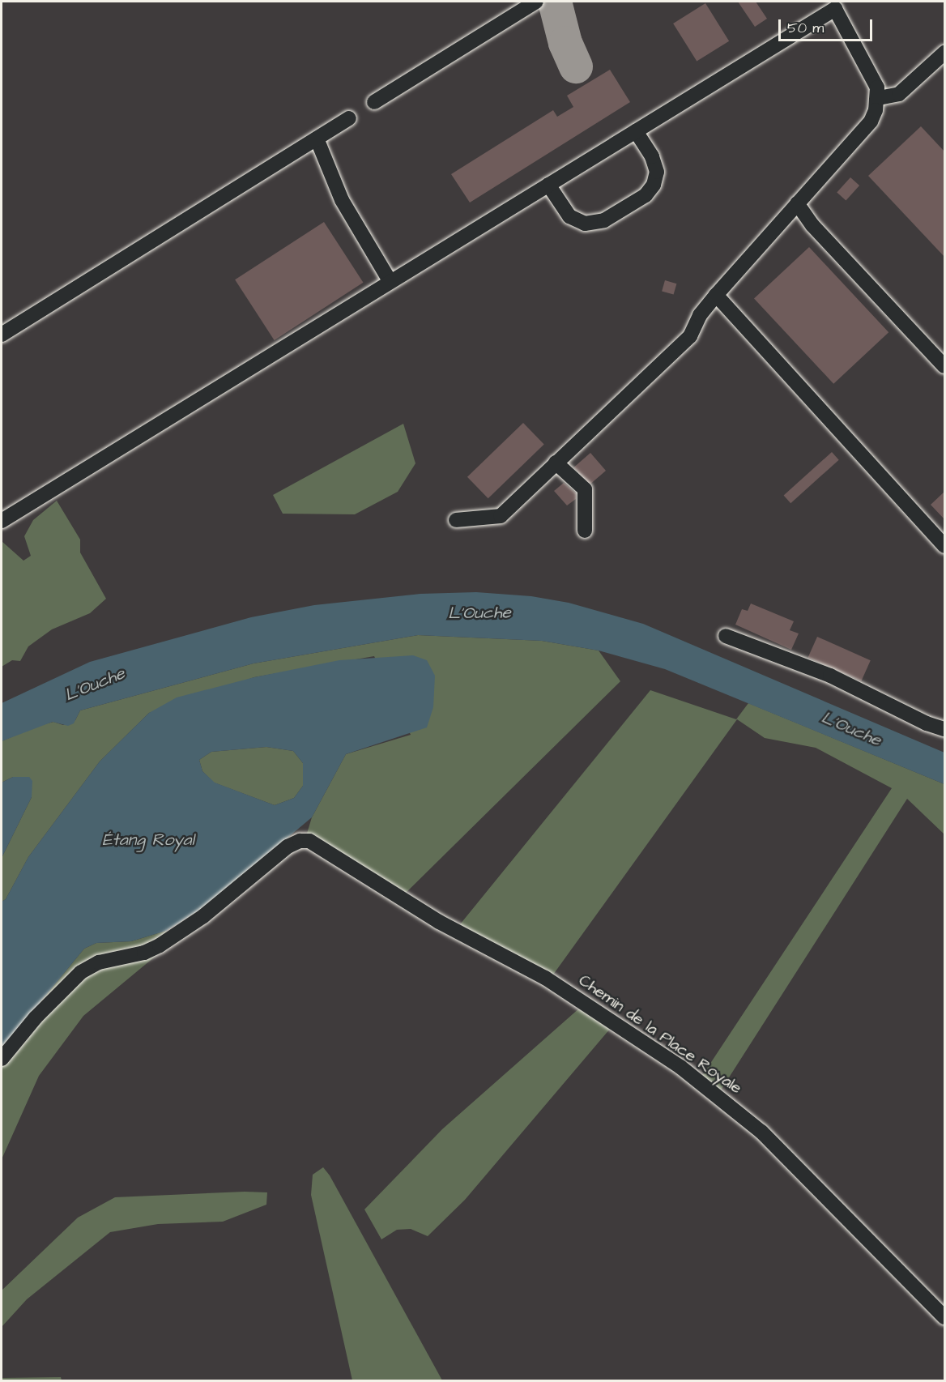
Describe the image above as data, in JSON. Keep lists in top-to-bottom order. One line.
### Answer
{"streets":{"lane":["Chemin de la Place Royale"]},"water":["L'Ouche","Étang Royal"],"scale_bar":"50 m"}
